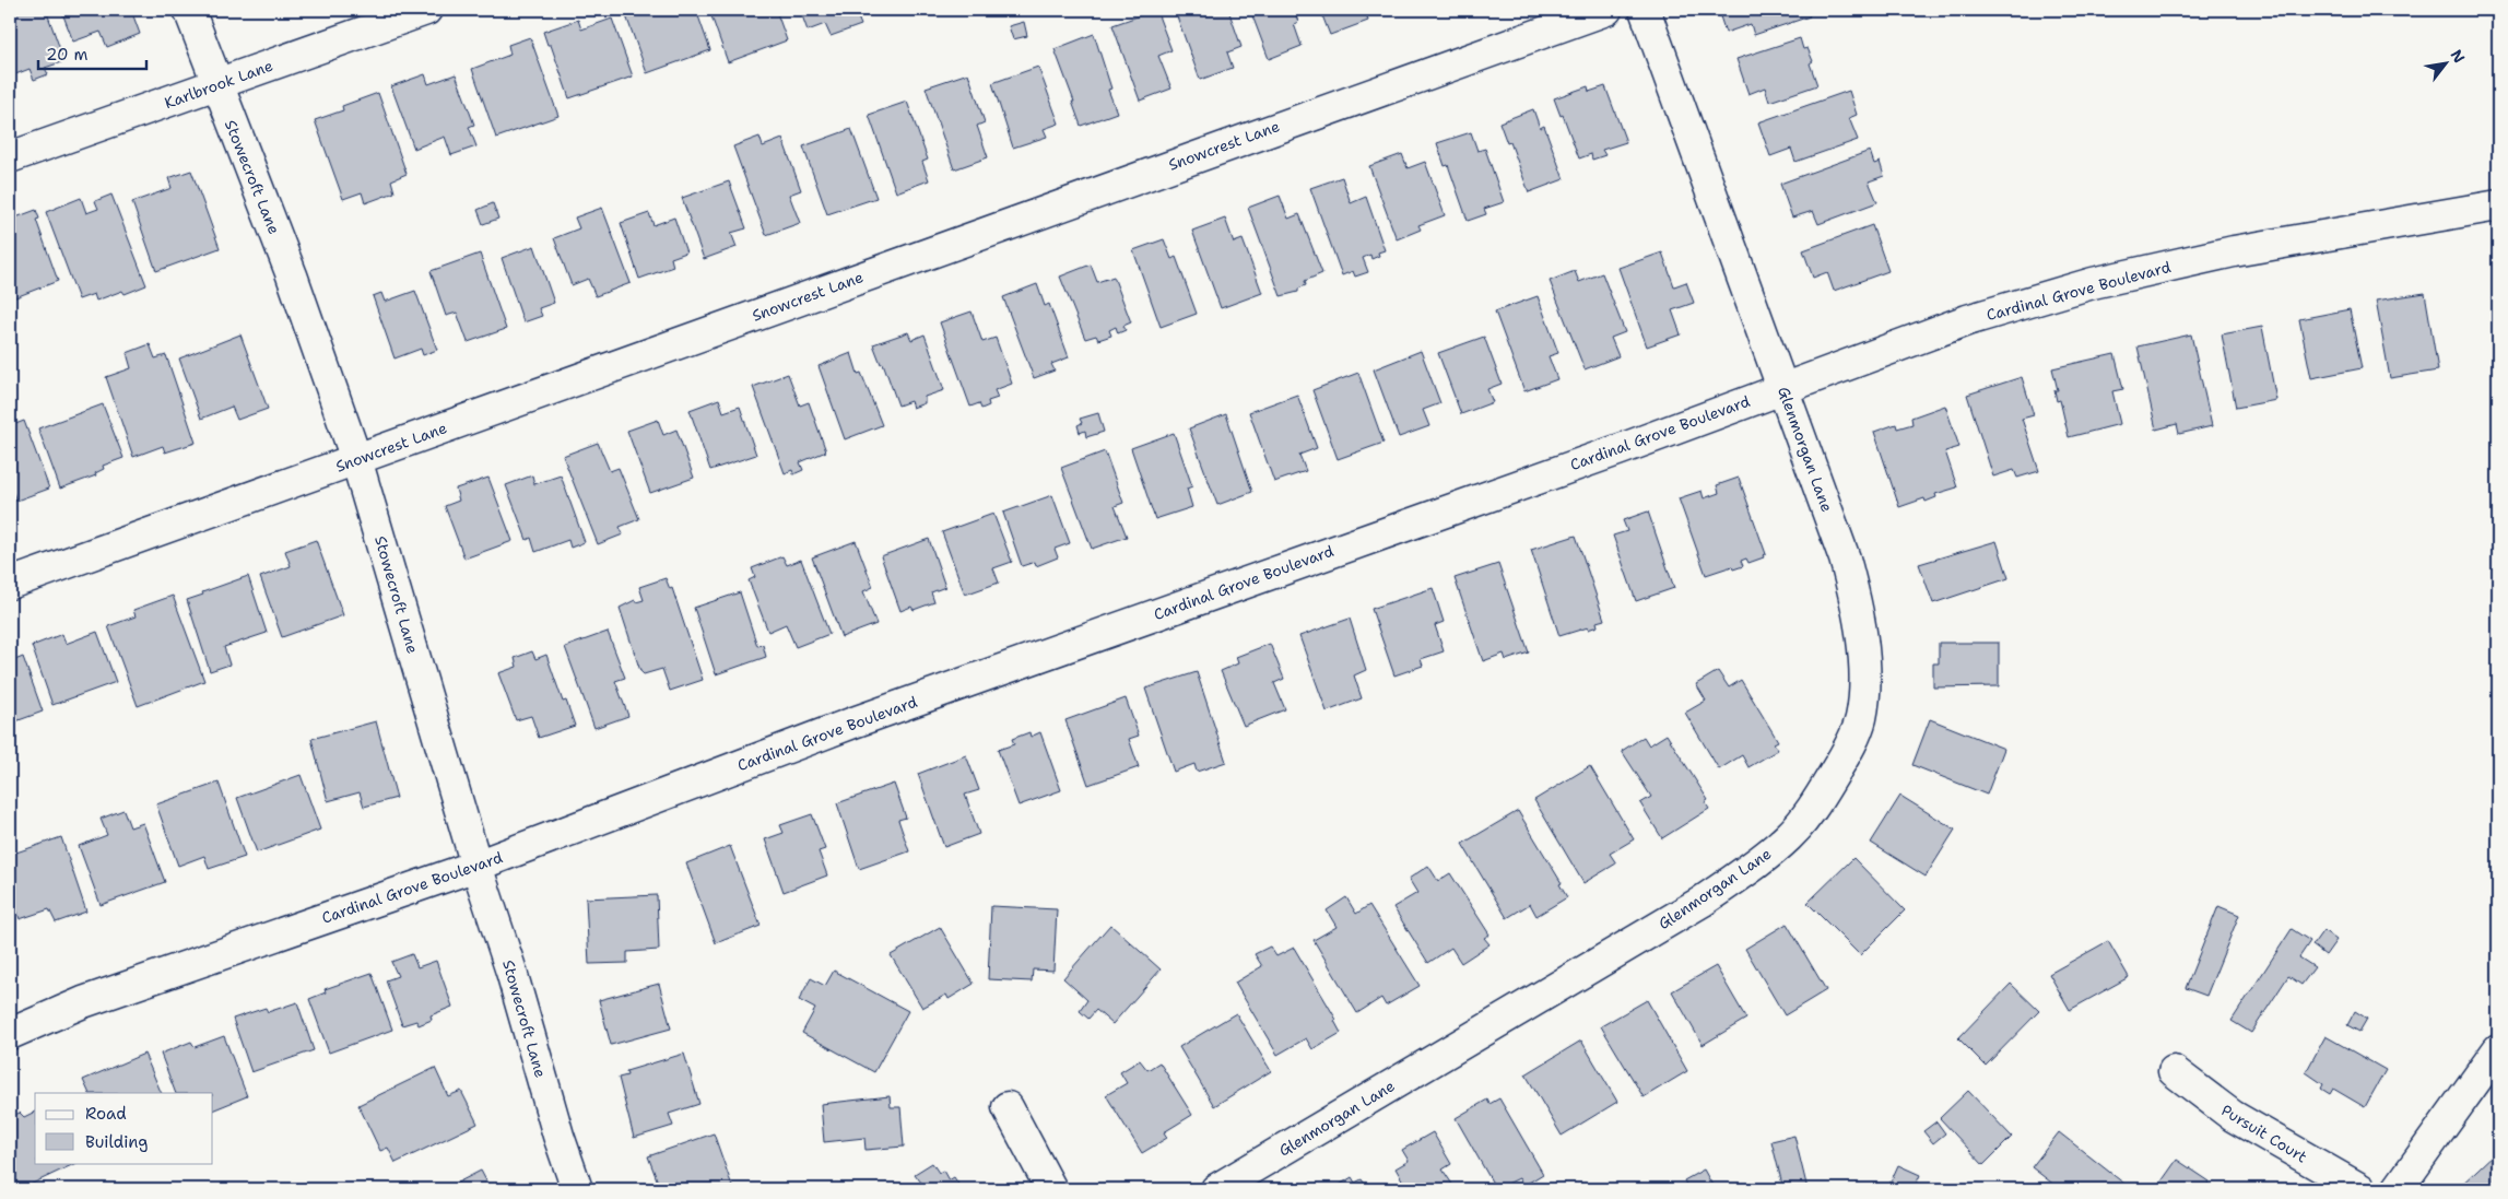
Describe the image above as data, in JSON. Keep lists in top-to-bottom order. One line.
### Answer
{"streets":{"street":["Karlbrook Lane","Snowcrest Lane","Stowecroft Lane","Cardinal Grove Boulevard","Glenmorgan Lane","Pursuit Court"]},"crossings":[["Karlbrook Lane","Stowecroft Lane"],["Snowcrest Lane","Stowecroft Lane"],["Stowecroft Lane","Cardinal Grove Boulevard"],["Cardinal Grove Boulevard","Glenmorgan Lane"]],"legend":["Road","Building"],"scale_bar":"20 m","north":"top right"}
